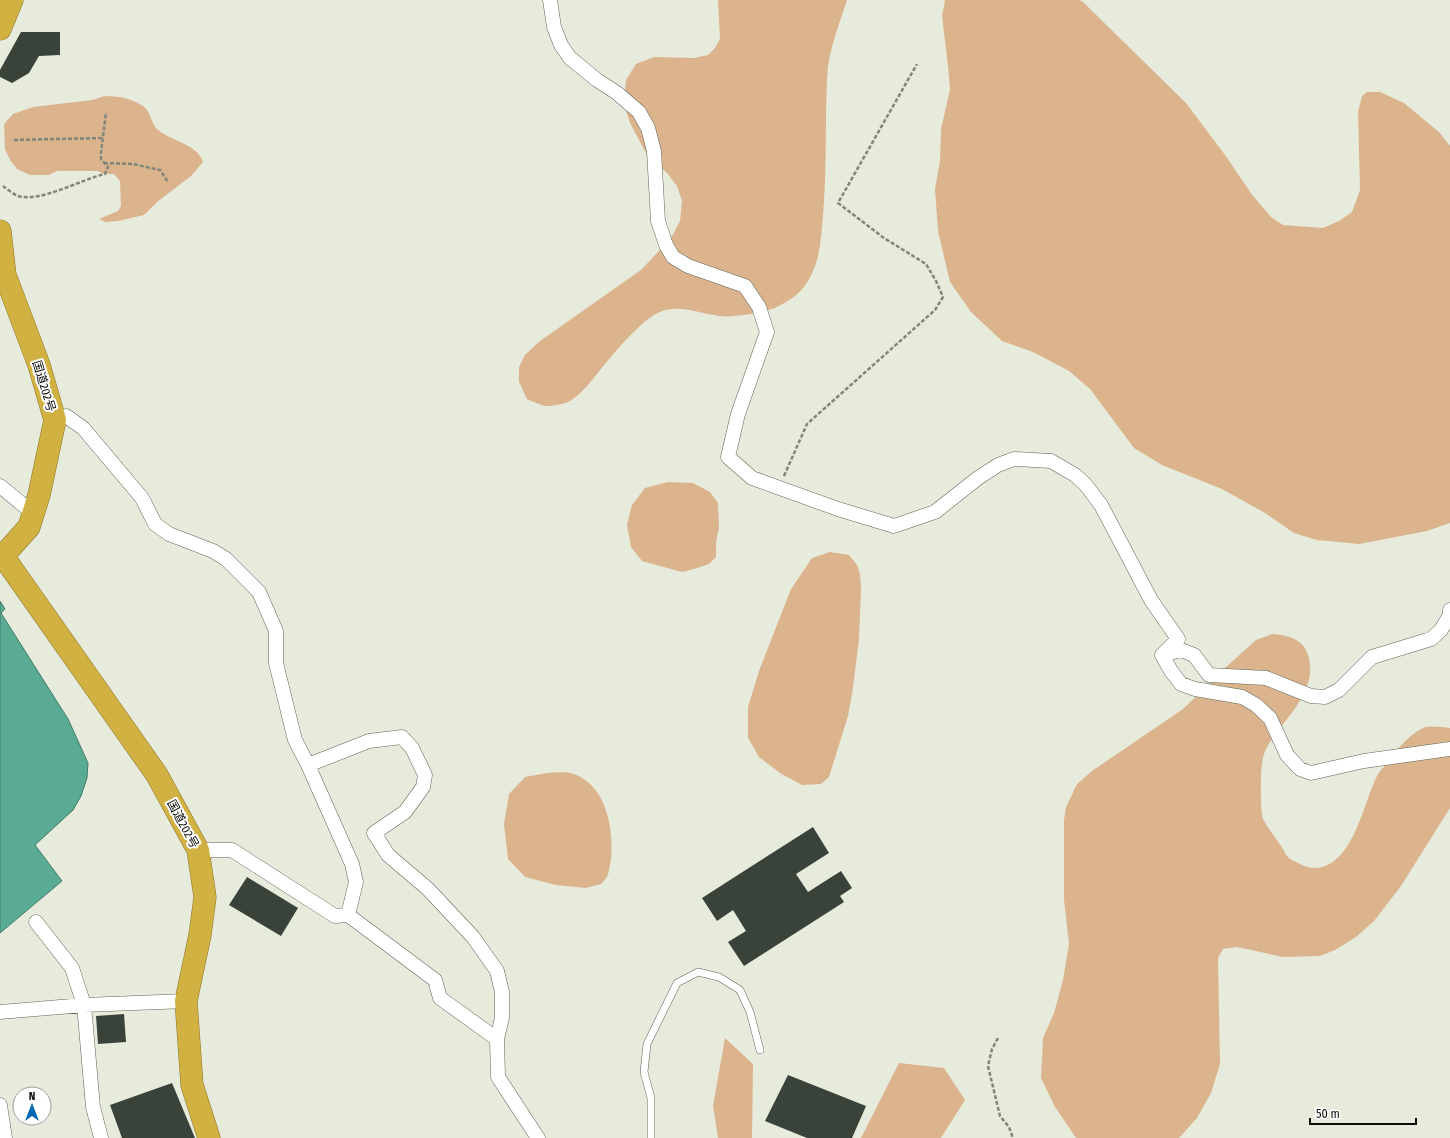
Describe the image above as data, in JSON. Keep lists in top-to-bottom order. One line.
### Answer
{"streets":{"highway":["国道202号"]},"scale_bar":"50 m","north":"top"}
